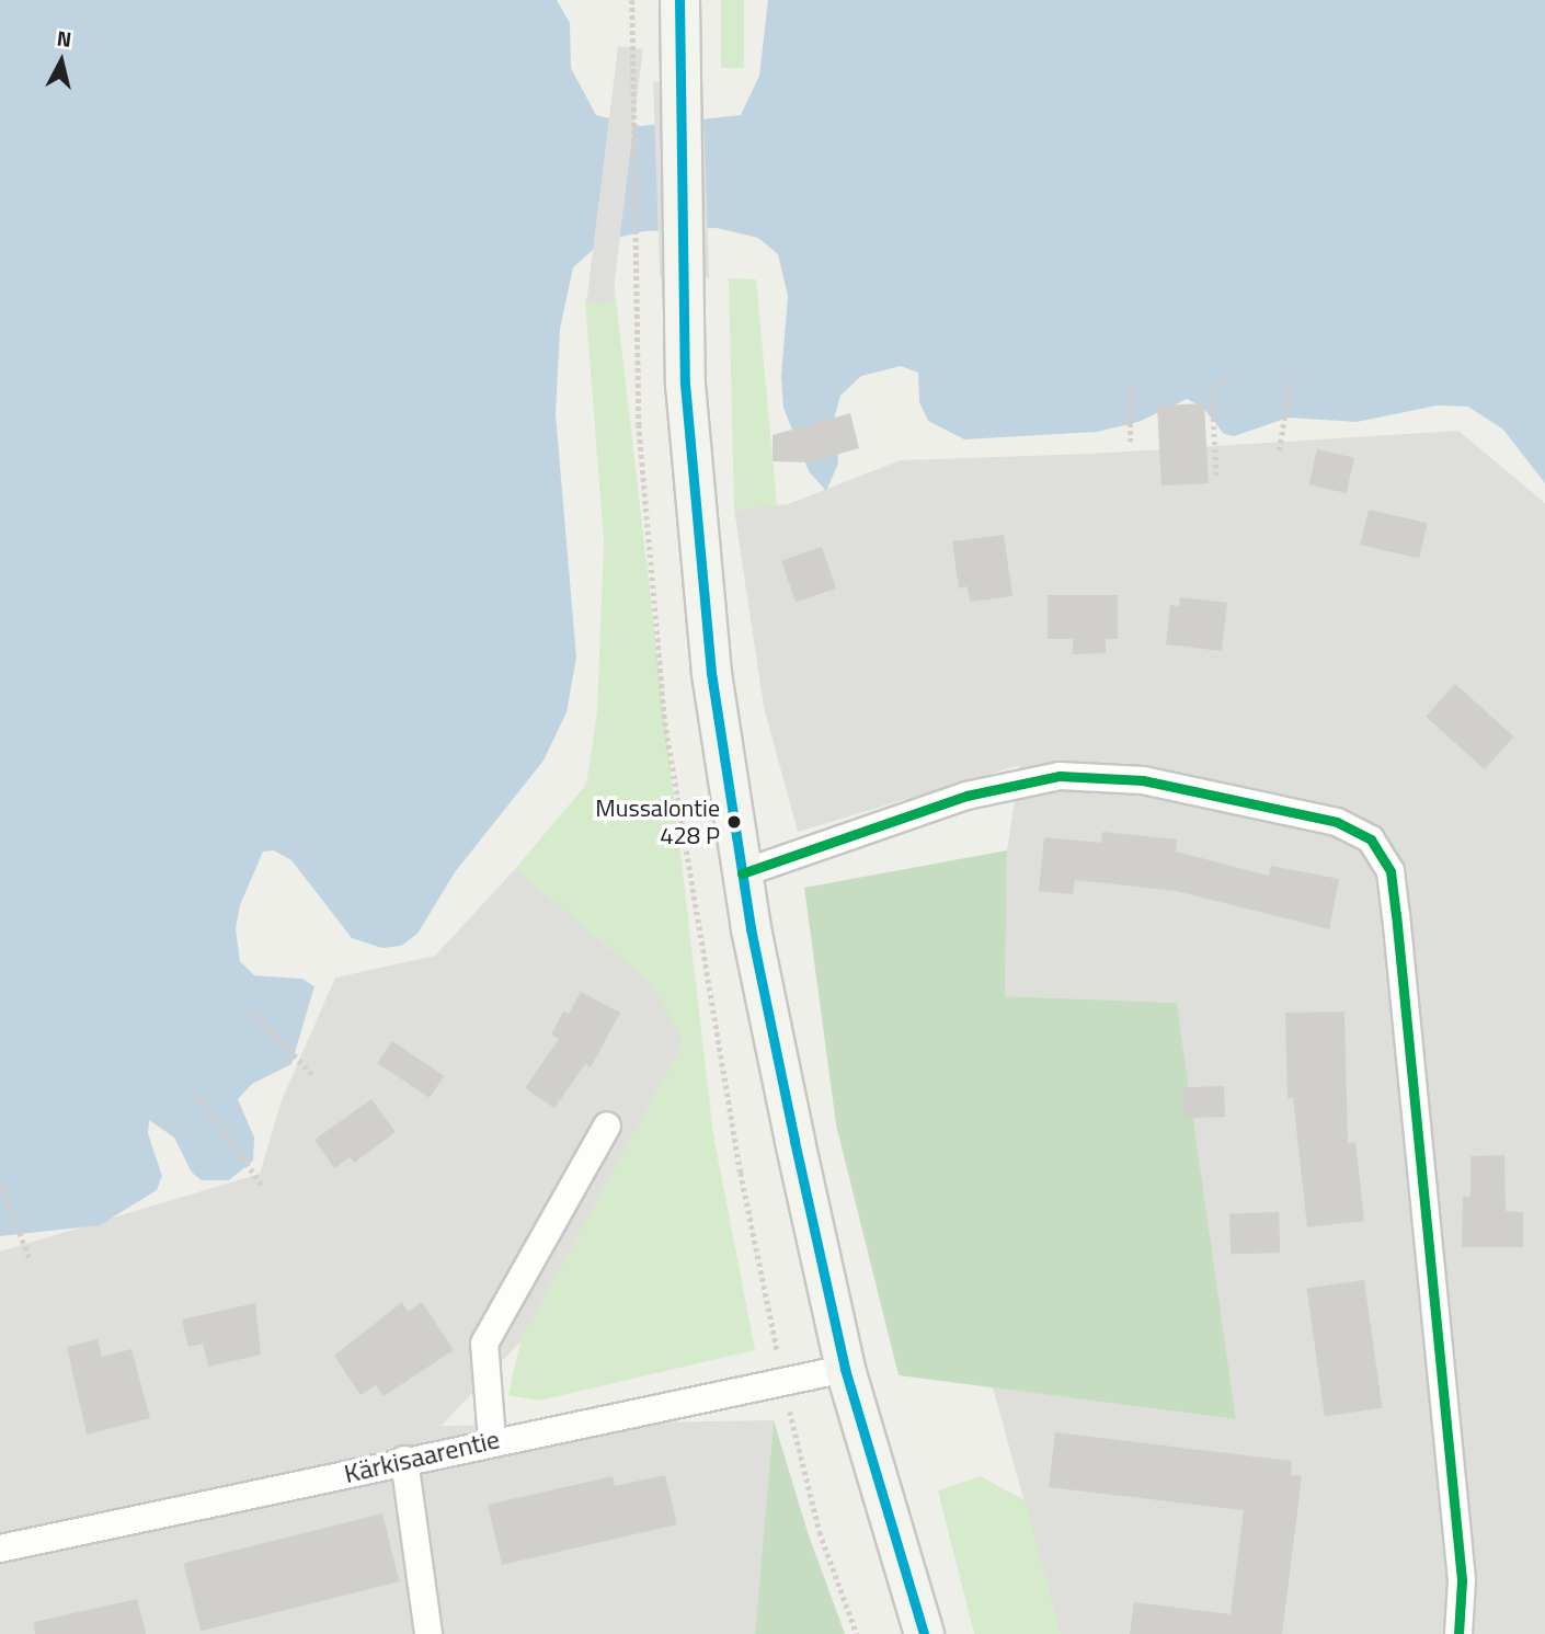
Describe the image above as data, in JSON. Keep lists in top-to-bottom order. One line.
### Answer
{"streets":{"street":["Kärkisaarentie"]},"places":["Mussalontie 428 P"],"north":"top"}
